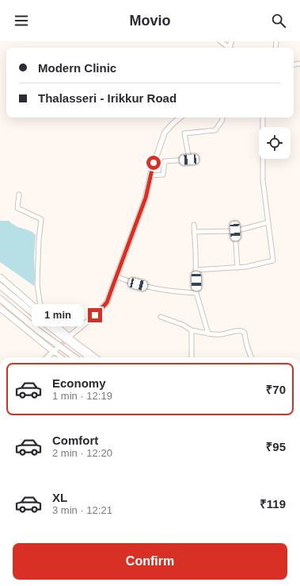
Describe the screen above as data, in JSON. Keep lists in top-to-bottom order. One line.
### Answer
{"page":{"header":"Movio","banner":["Modern Clinic","Thalasseri - Irikkur Road"],"bubble":"1 min","list":[{"name":"Economy","note":"1 min · 12:19","value":"₹70"},{"name":"Comfort","note":"2 min · 12:20","value":"₹95"},{"name":"XL","note":"3 min · 12:21","value":"₹119"}],"buttons":"Confirm"}}
